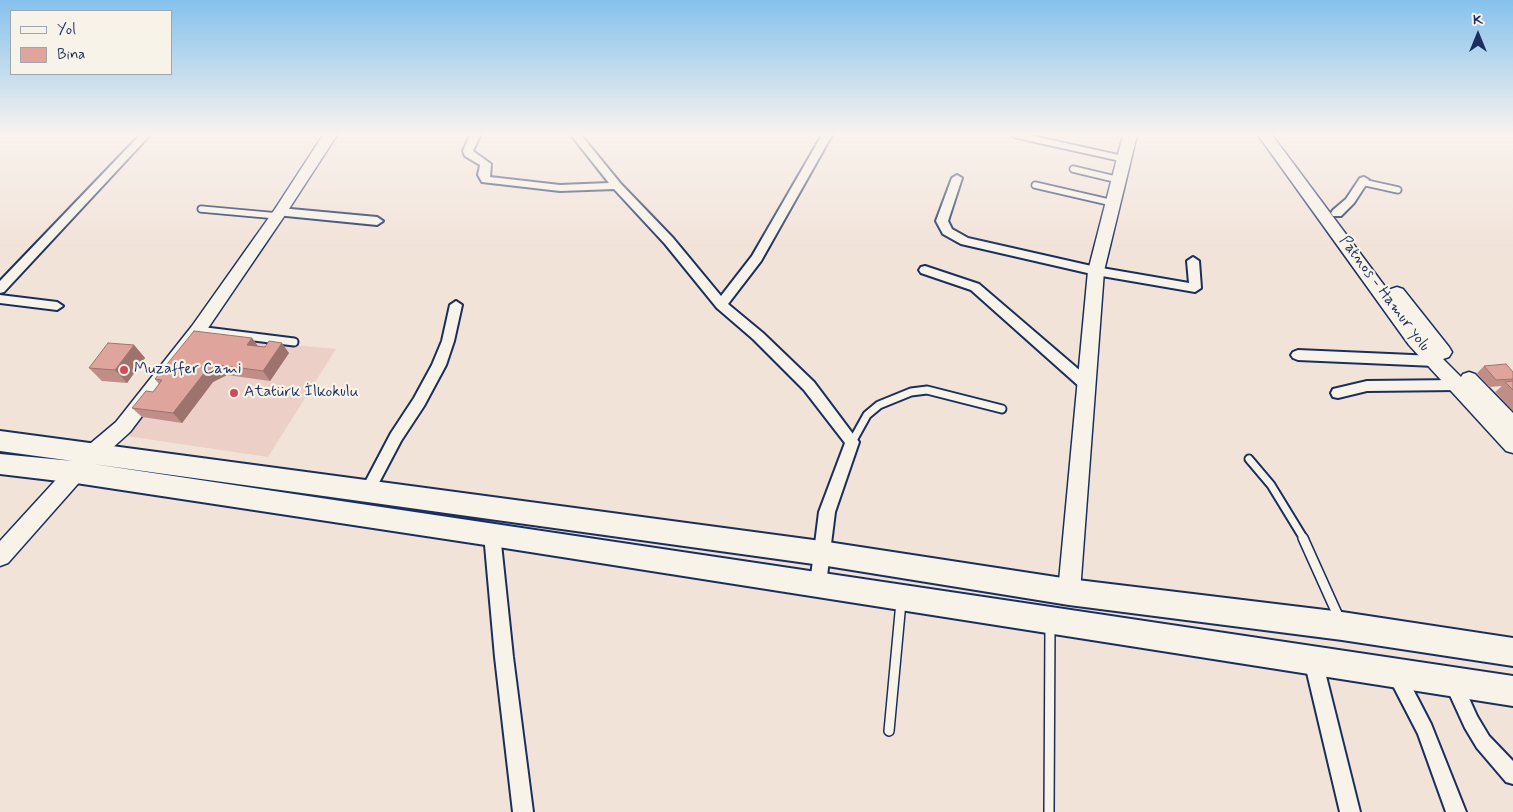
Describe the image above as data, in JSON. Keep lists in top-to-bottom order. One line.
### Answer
{"streets":{"street":["Patnos - Hamur yolu"]},"places":["Muzaffer Cami","Atatürk İlkokulu"],"legend":["Yol","Bina"],"north":"top"}
